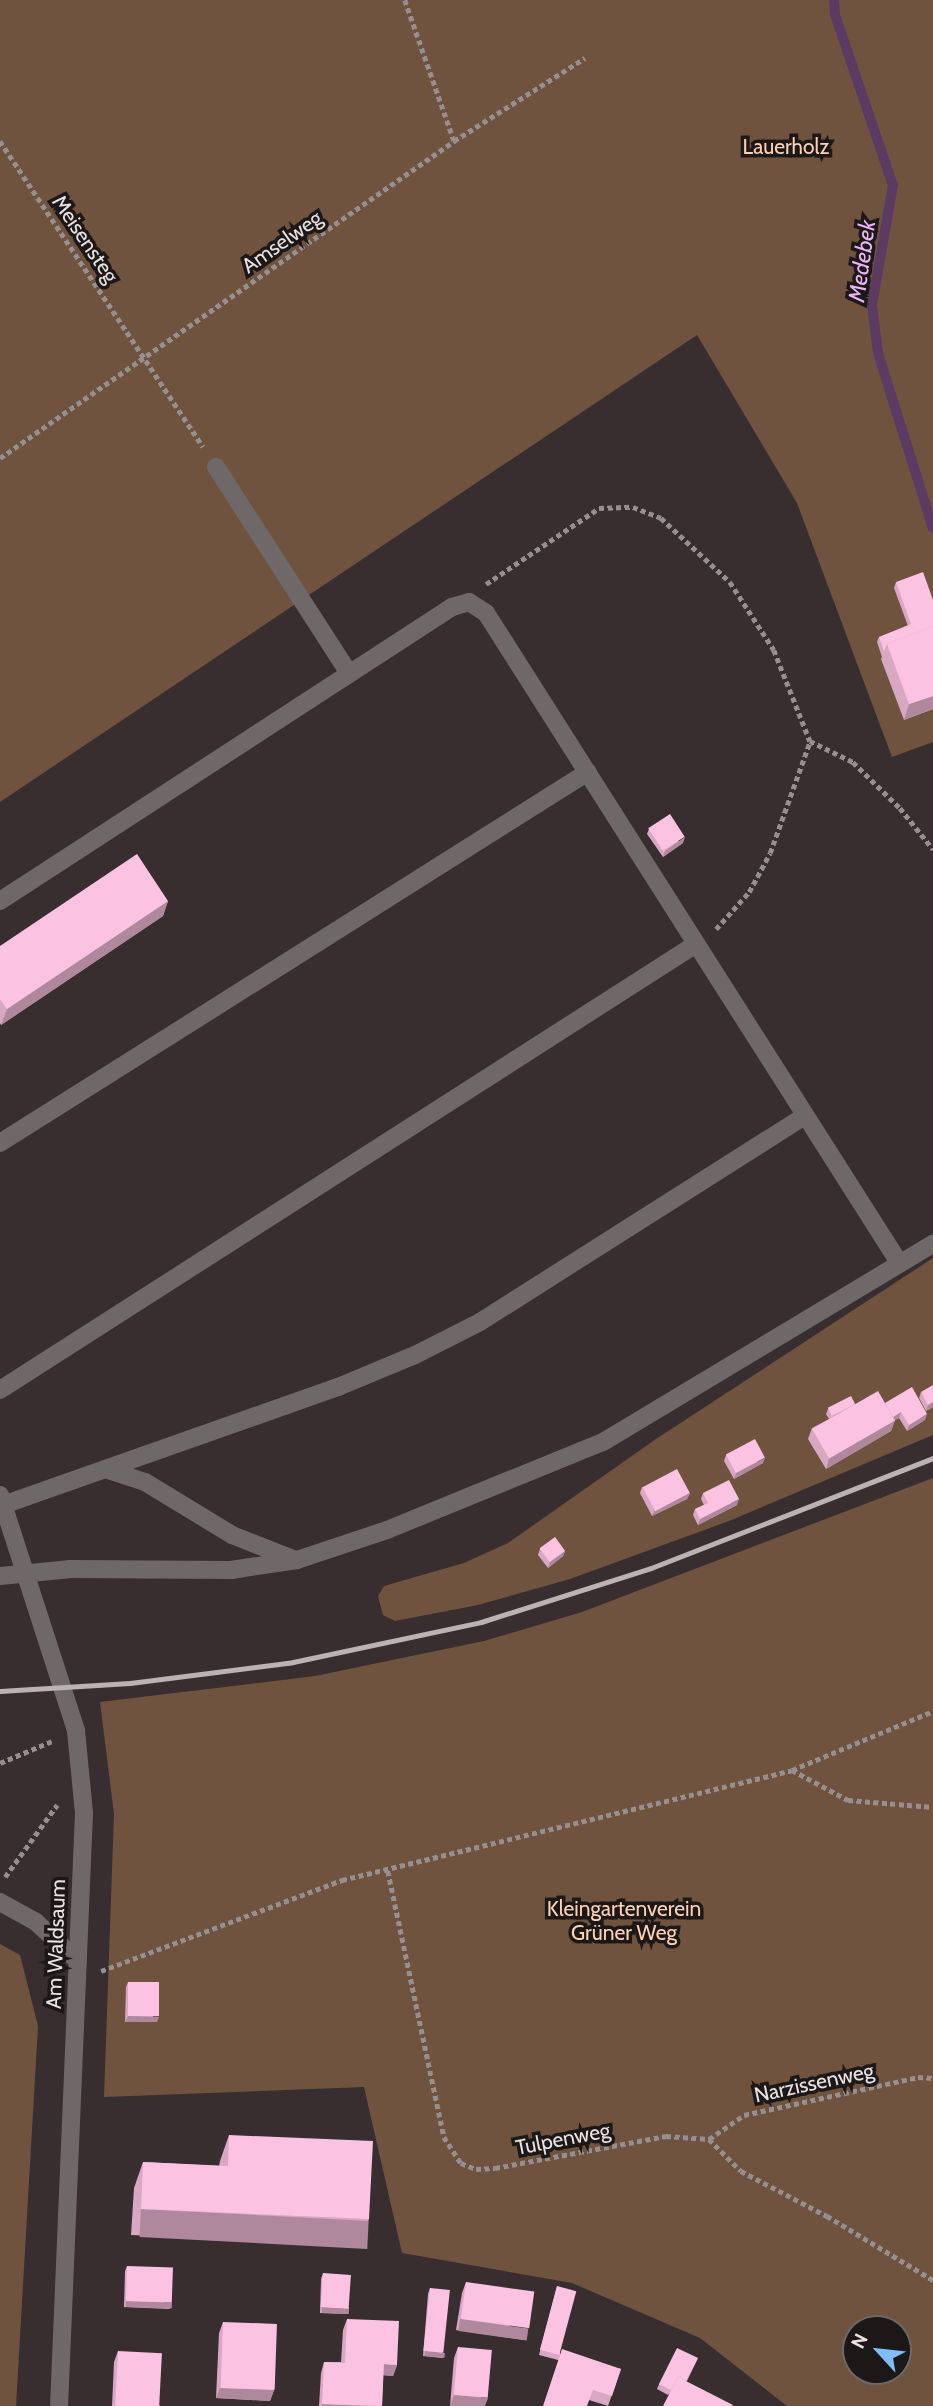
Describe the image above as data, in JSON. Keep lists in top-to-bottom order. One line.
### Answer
{"streets":{"street":["Am Waldsaum"],"path":["Meisensteg","Amselweg","Narzissenweg","Tulpenweg"]},"crossings":[["Meisensteg","Amselweg"],["Narzissenweg","Tulpenweg"]],"water":["Medebek"],"parks":["Lauerholz","Kleingartenverein Grüner Weg"],"north":"top left"}
